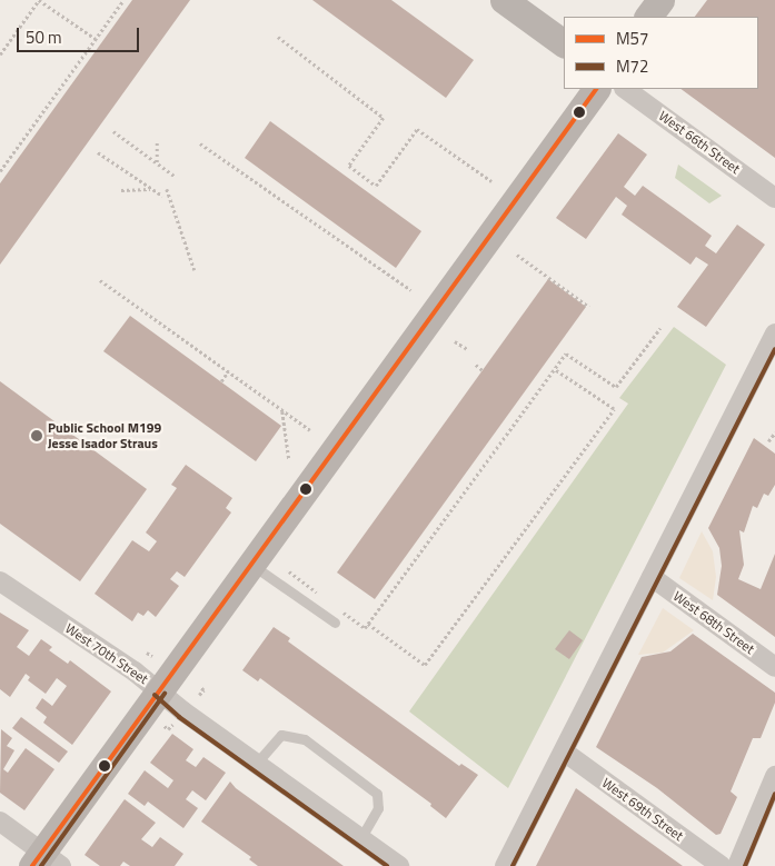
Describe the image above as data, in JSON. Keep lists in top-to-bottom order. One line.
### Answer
{"streets":{"street":["West 66th Street","West 68th Street","West 70th Street","West 69th Street"]},"places":["Public School M199 Jesse Isador Straus"],"lines":["transit line M57","transit line M72"],"legend":["M57","M72"],"scale_bar":"50 m"}
